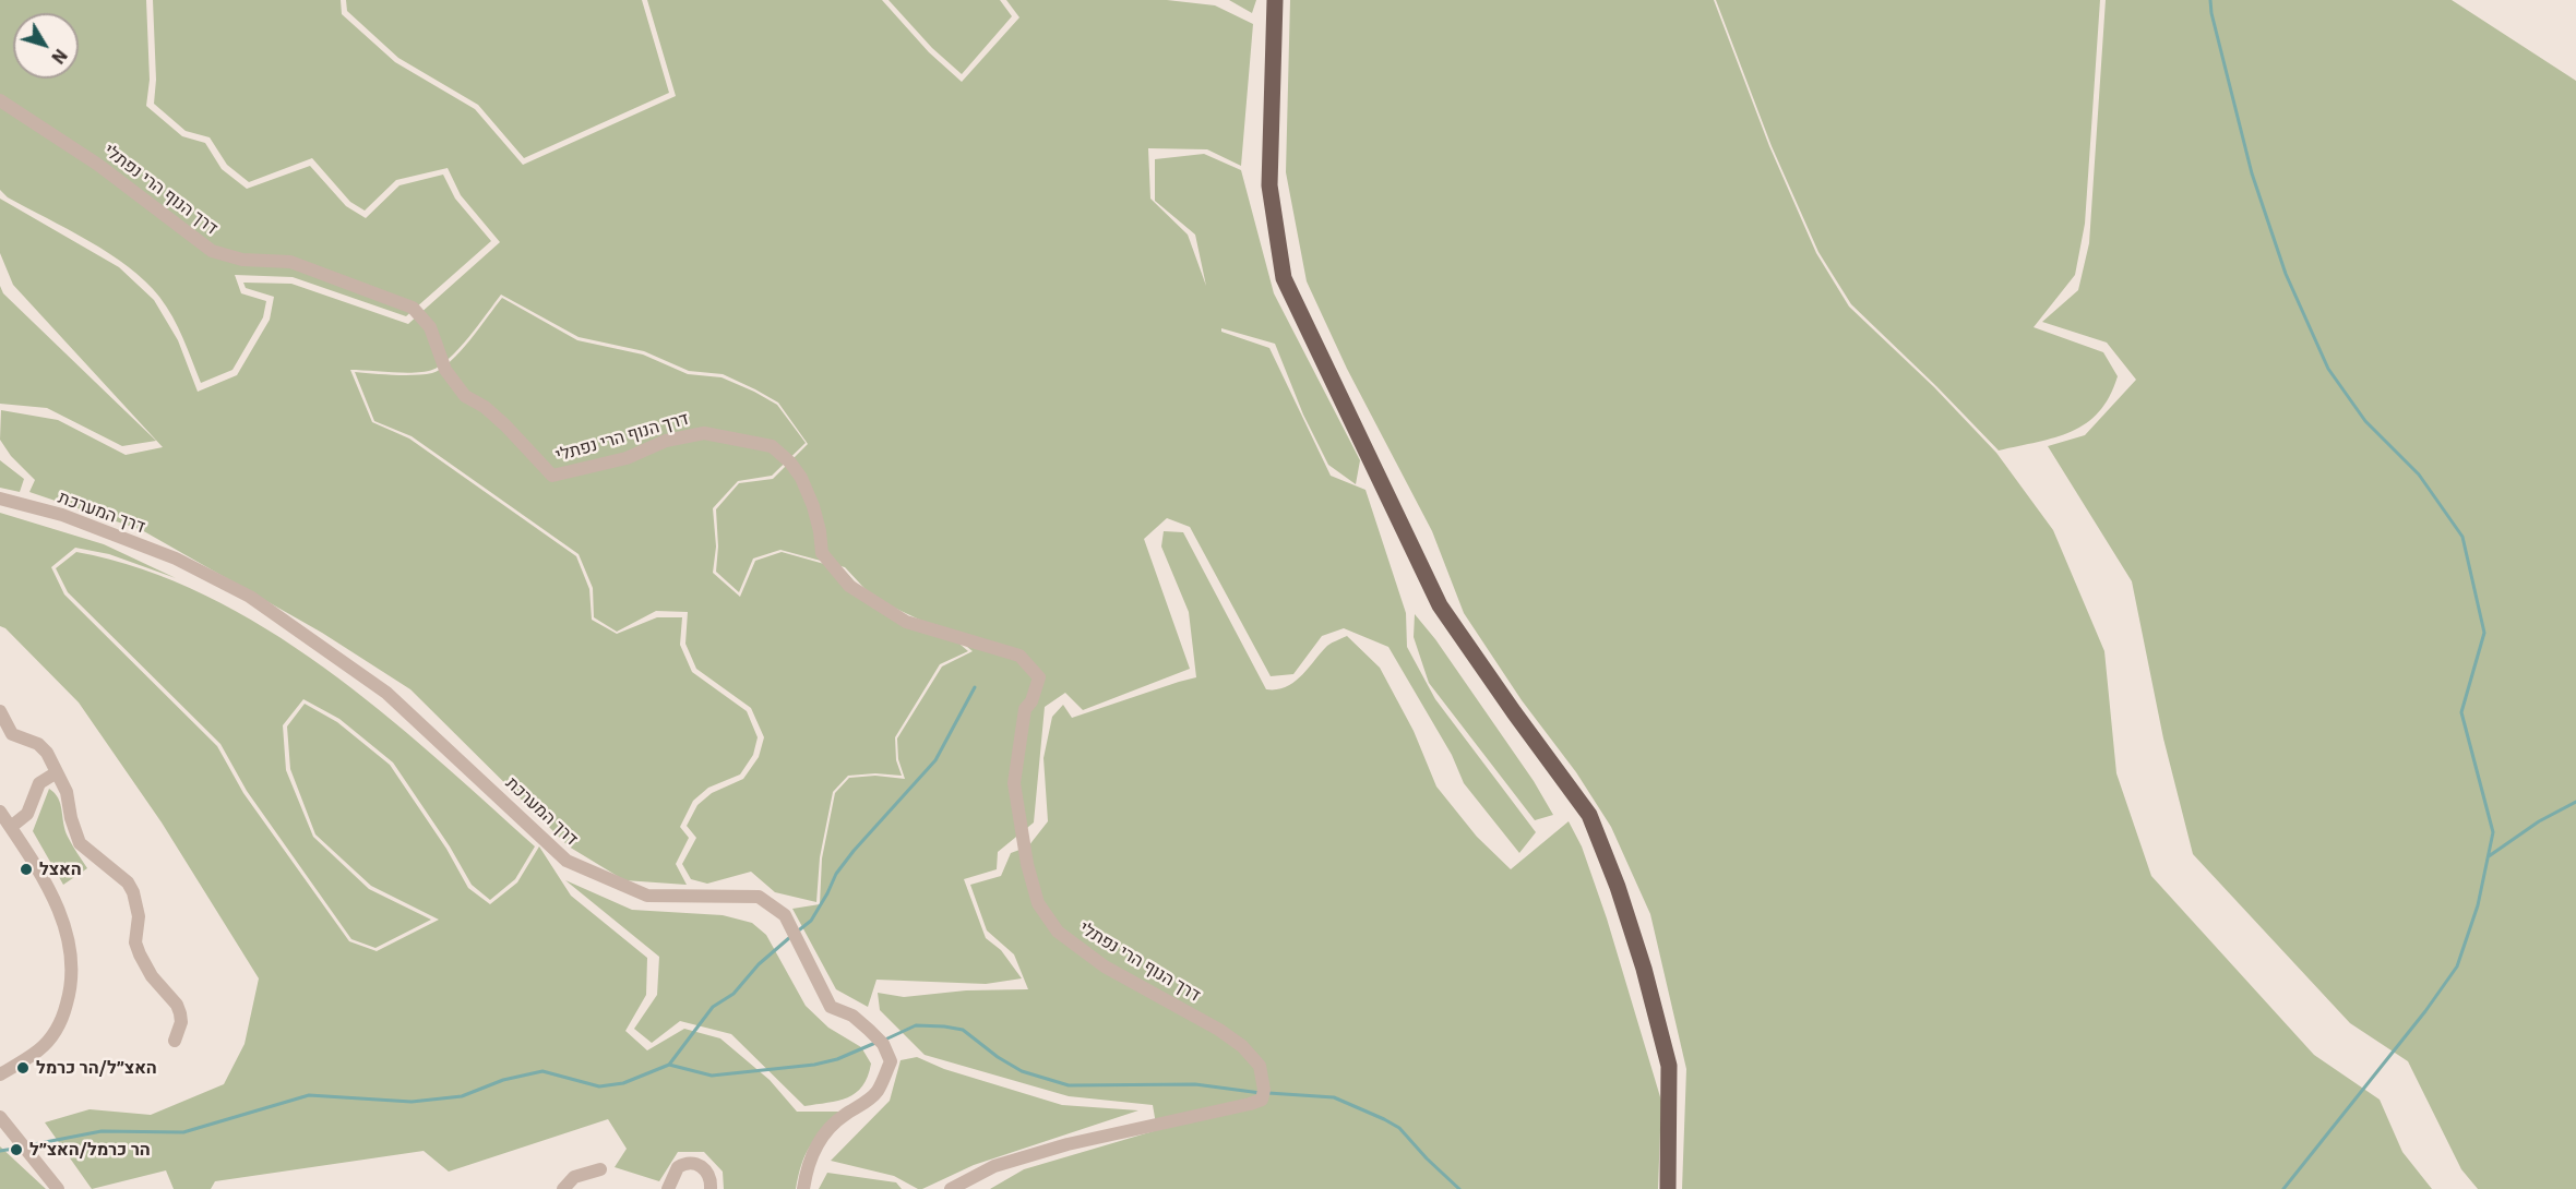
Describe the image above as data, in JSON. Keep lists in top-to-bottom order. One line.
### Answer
{"streets":{"street":["דרך הנוף הרי נפתלי","דרך המערכת"]},"places":["האצל","האצ״ל/הר כרמל","הר כרמל/האצ״ל"],"north":"bottom right"}
